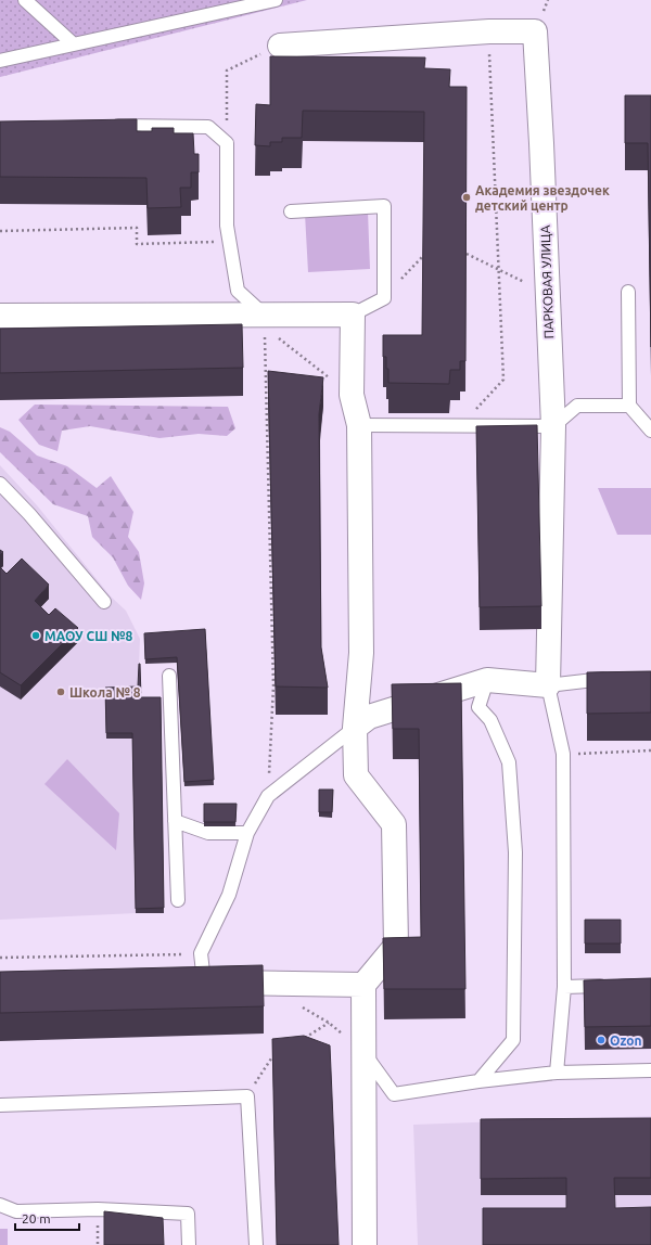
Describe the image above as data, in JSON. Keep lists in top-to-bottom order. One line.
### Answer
{"streets":{"street":["ПАРКОВАЯ УЛИЦА"]},"places":["Академия звездочек детский центр","МАОУ СШ №8","Школа № 8","Ozon"],"scale_bar":"20 m"}
